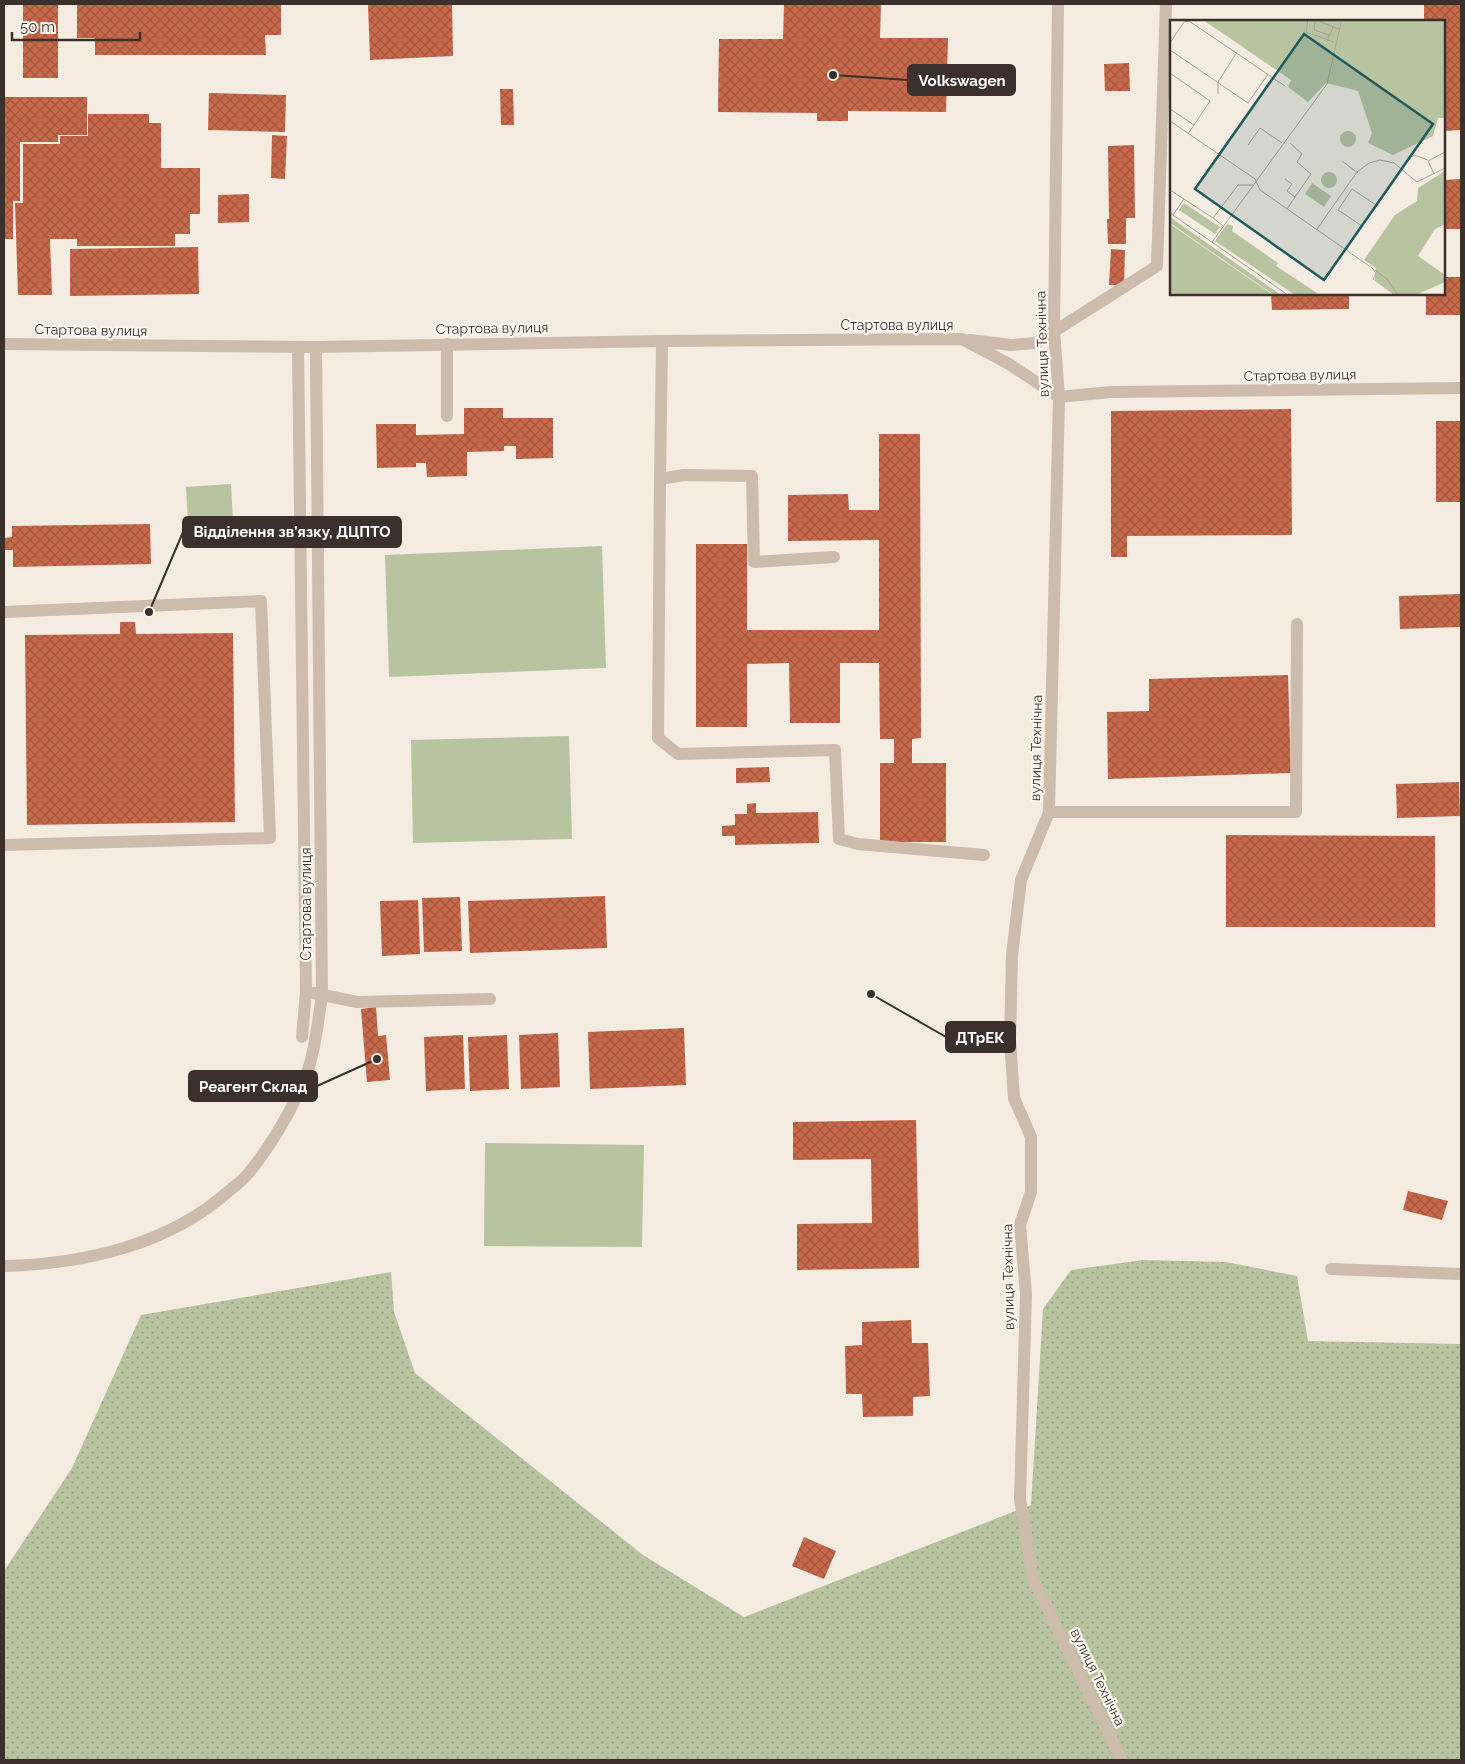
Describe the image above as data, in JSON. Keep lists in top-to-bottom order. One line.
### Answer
{"streets":{"street":["Стартова вулиця","вулиця Технічна"]},"crossings":[["Стартова вулиця","вулиця Технічна"]],"places":["Volkswagen","Відділення зв’язку, ДЦПТО","ДТрЕК","Реагент Склад"],"scale_bar":"50 m"}
